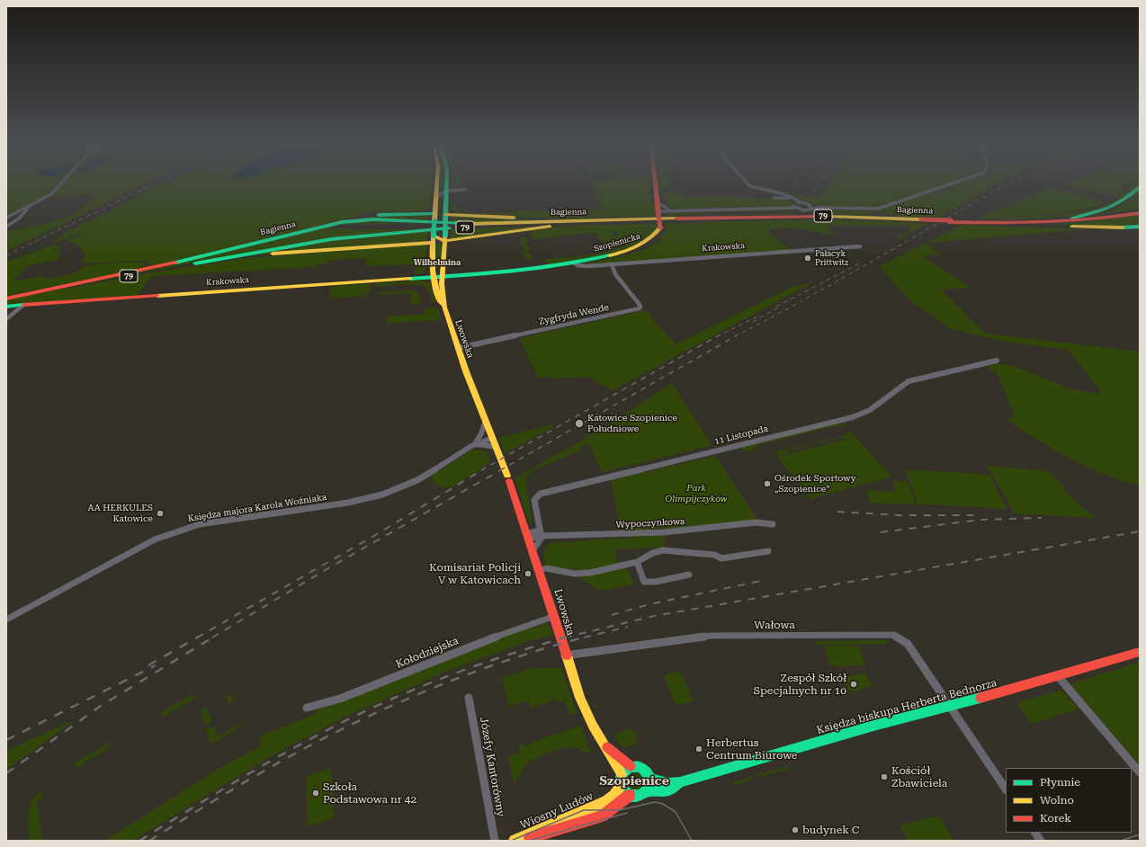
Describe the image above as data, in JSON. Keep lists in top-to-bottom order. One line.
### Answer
{"streets":{"main road":["Bagienna","79","Szopienicka","Krakowska","Lwowska","Księdza biskupa Herberta Bednorza","Wiosny Ludów"],"street":["Zygfryda Wende","11 Listopada","Księdza majora Karola Woźniaka","Wypoczynkowa","Wałowa","Kołodziejska","Józefy Kantorówny"]},"crossings":[["Szopienicka","Krakowska"],["Krakowska","Zygfryda Wende"],["Krakowska","Lwowska"],["Zygfryda Wende","Lwowska"],["Lwowska","Księdza majora Karola Woźniaka"],["Lwowska","Wypoczynkowa"],["Lwowska","Wałowa"],["Lwowska","Kołodziejska"],["Lwowska","Księdza biskupa Herberta Bednorza"],["Lwowska","Wiosny Ludów"],["11 Listopada","Wypoczynkowa"],["Wałowa","Księdza biskupa Herberta Bednorza"],["Księdza biskupa Herberta Bednorza","Wiosny Ludów"]],"districts":["Wilhelmina","Szopienice"],"parks":["Park Olimpijczyków"],"places":["Pałacyk Prittwitz","Katowice Szopienice Południowe","Ośrodek Sportowy „Szopienice”","AA HERKULES Katowice","Komisariat Policji V w Katowicach","Zespół Szkół Specjalnych nr 10","Herbertus Centrum Biurowe","Kościół Zbawiciela","Szkoła Podstawowa nr 42","budynek C"],"legend":["Płynnie","Wolno","Korek"]}
